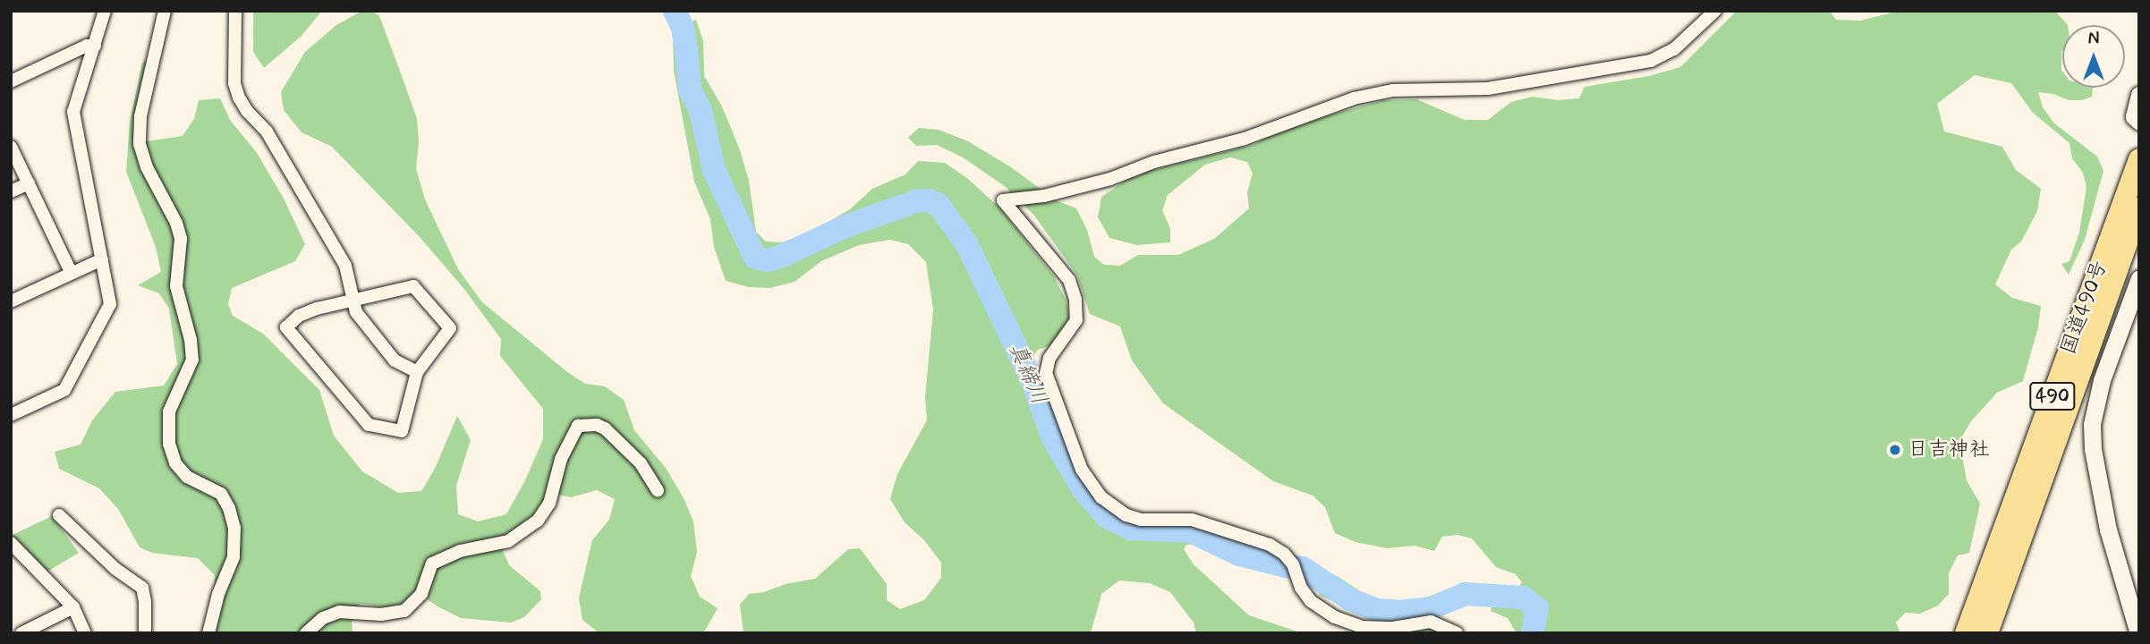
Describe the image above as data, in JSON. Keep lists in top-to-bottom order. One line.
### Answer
{"streets":{"highway":["国道490号","490"]},"water":["真締川"],"places":["日吉神社"],"north":"top"}
